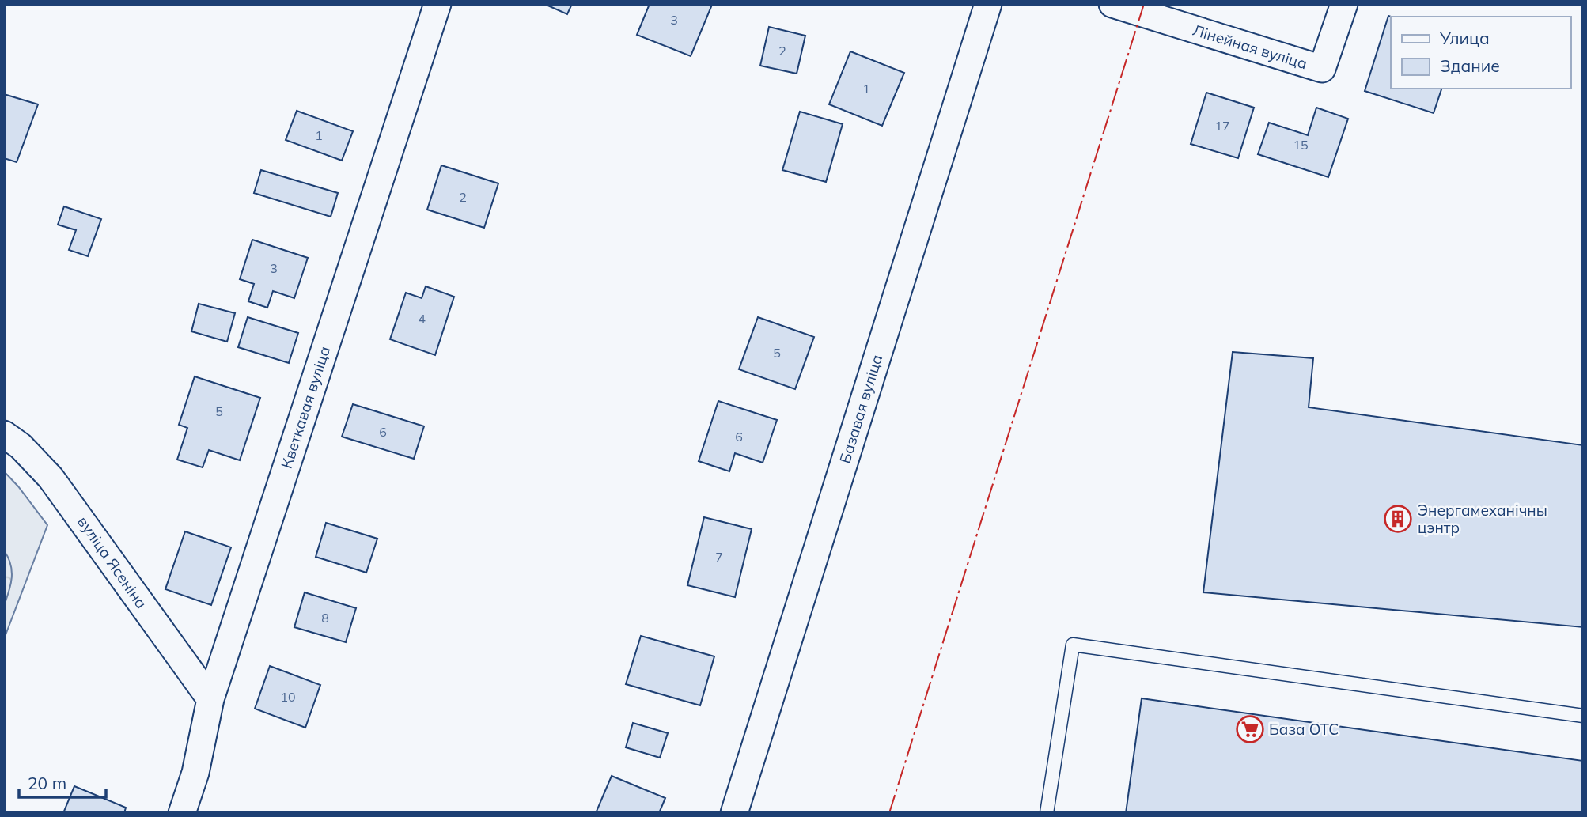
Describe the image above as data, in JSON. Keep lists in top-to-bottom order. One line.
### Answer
{"streets":{"street":["Лінейная вуліца","Кветкавая вуліца","Базавая вуліца","вуліца Ясеніна"]},"crossings":[["Кветкавая вуліца","вуліца Ясеніна"]],"places":{"building":["Энергамеханічны цэнтр"],"supermarket":["База ОТС"]},"house_numbers":["3","2","1","17","1","15","2","3","4","5","5","6","6","7","8","10"],"legend":["Улица","Здание"],"scale_bar":"20 m"}
